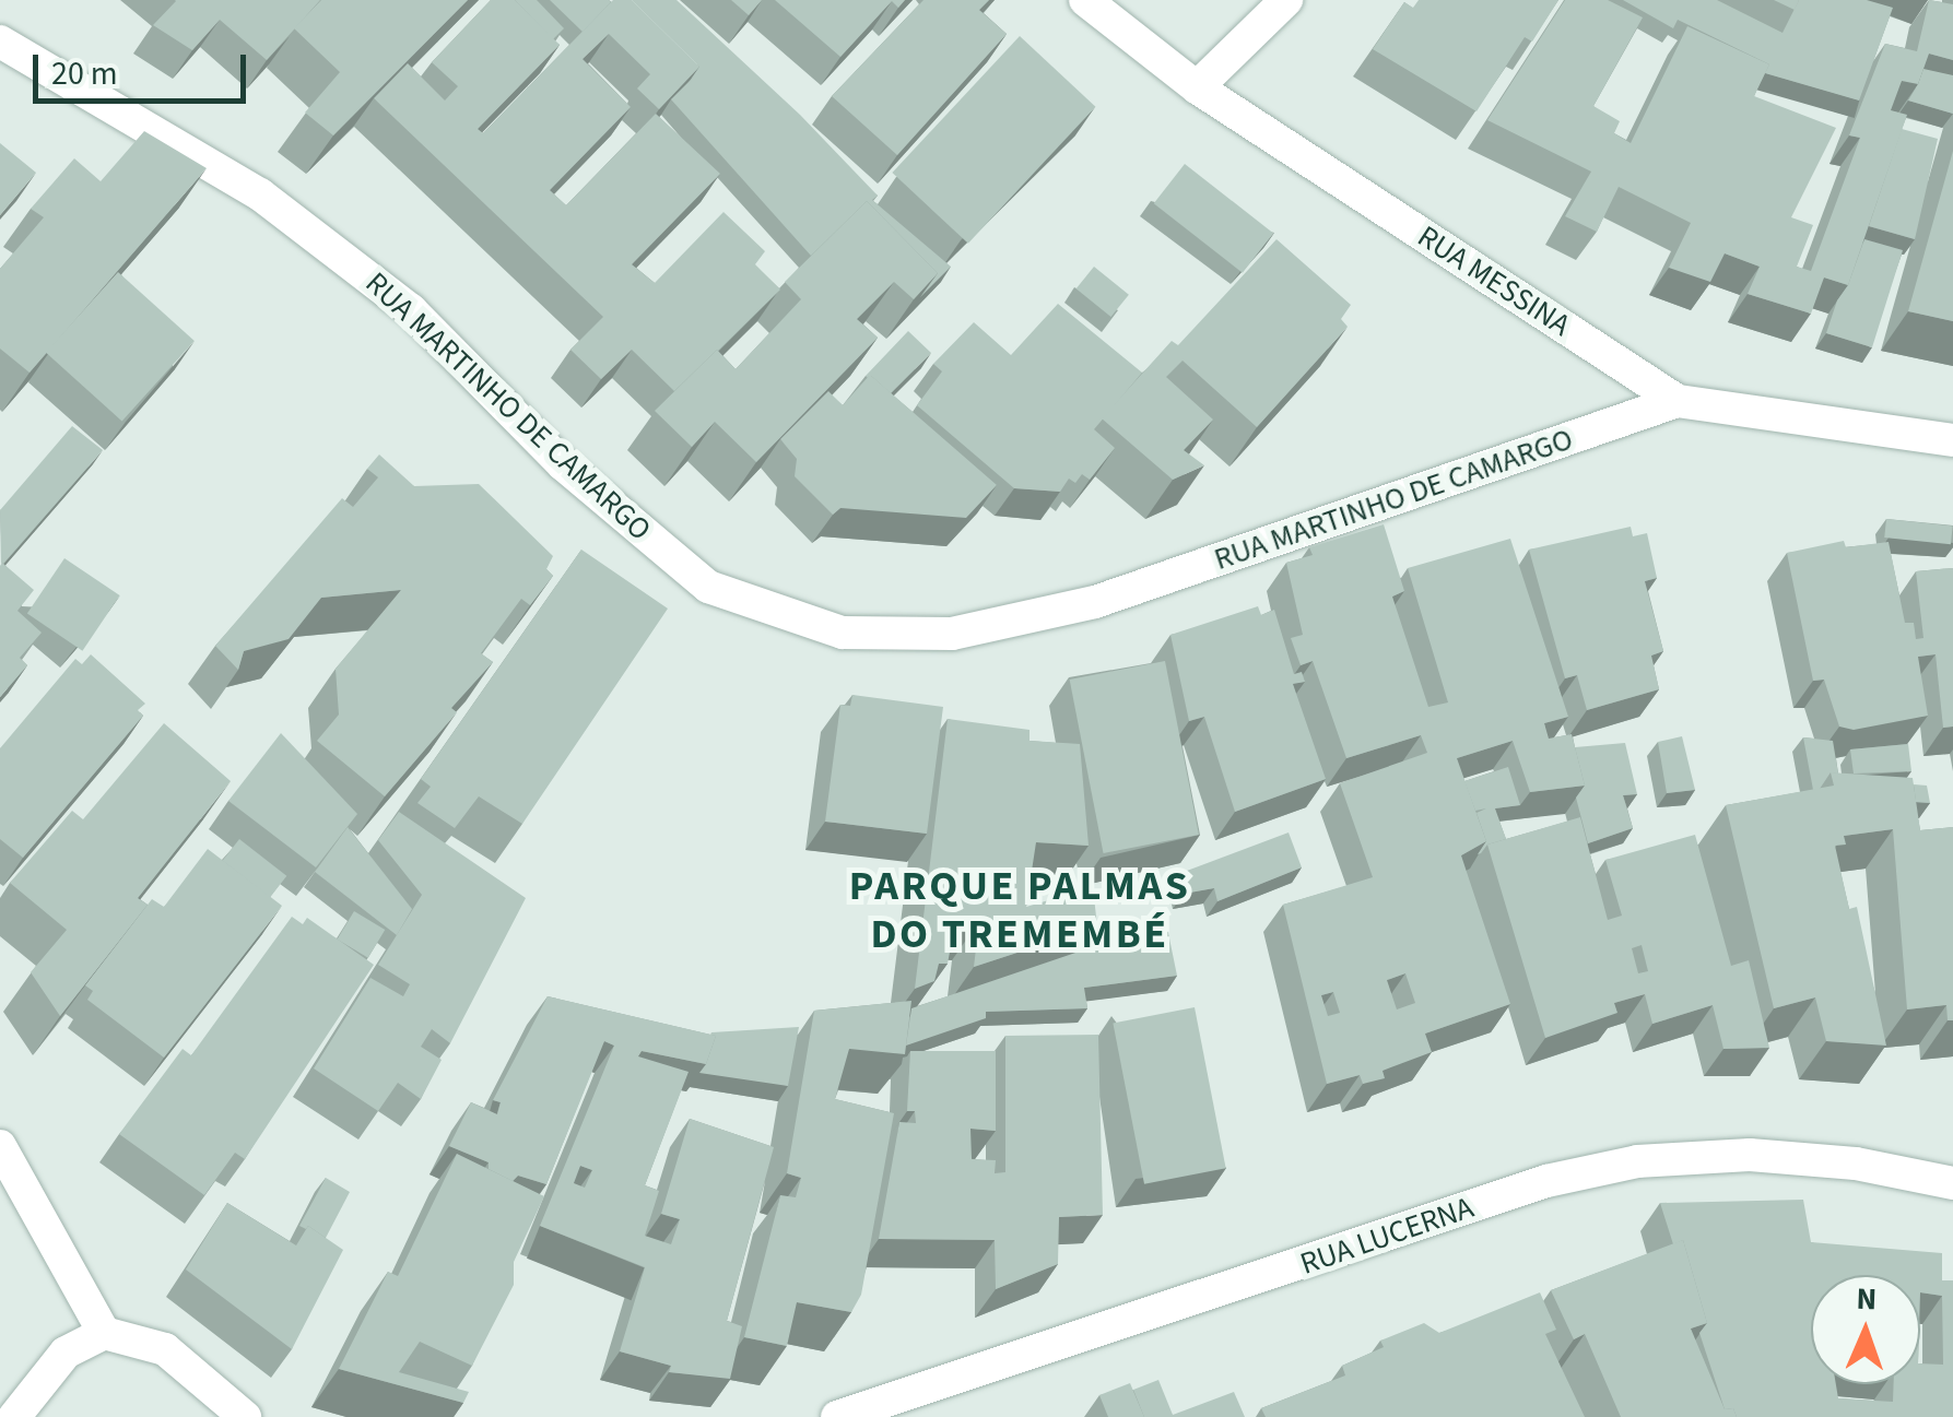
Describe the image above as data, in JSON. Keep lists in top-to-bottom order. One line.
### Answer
{"streets":{"street":["RUA MESSINA","RUA MARTINHO DE CAMARGO","RUA LUCERNA"]},"crossings":[["RUA MESSINA","RUA MARTINHO DE CAMARGO"]],"districts":["PARQUE PALMAS DO TREMEMBÉ"],"scale_bar":"20 m","north":"top"}
